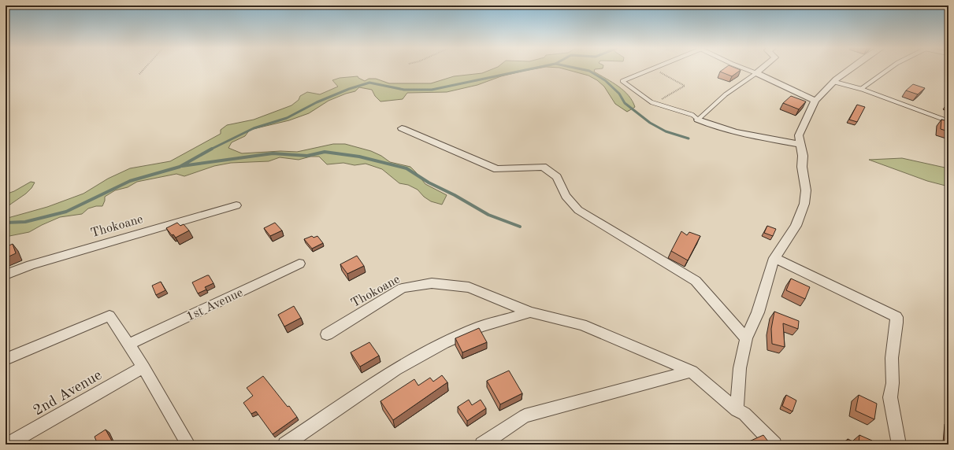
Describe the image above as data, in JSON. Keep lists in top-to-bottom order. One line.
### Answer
{"streets":{"street":["Thokoane","1st Avenue","2nd Avenue"]}}
